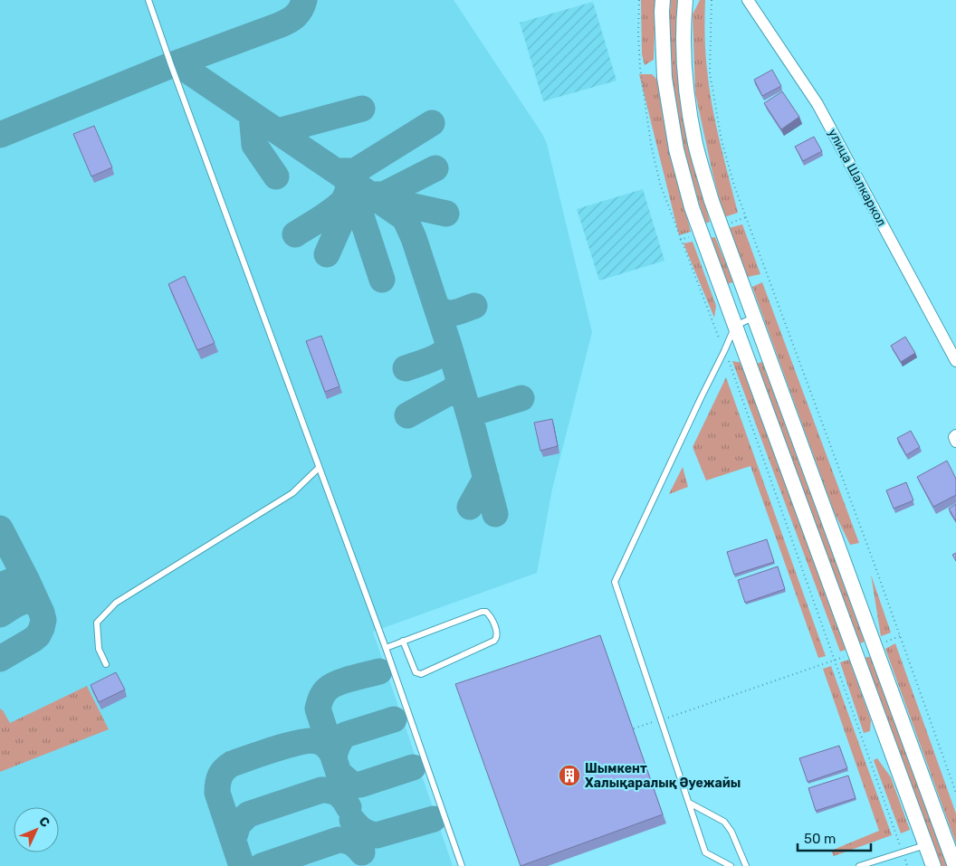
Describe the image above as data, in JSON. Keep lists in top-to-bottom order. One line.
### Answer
{"streets":{"street":["улица Шалкаркол"]},"places":{"building":["Шымкент Халықаралық Әуежайы"]},"scale_bar":"50 m","north":"top right"}
